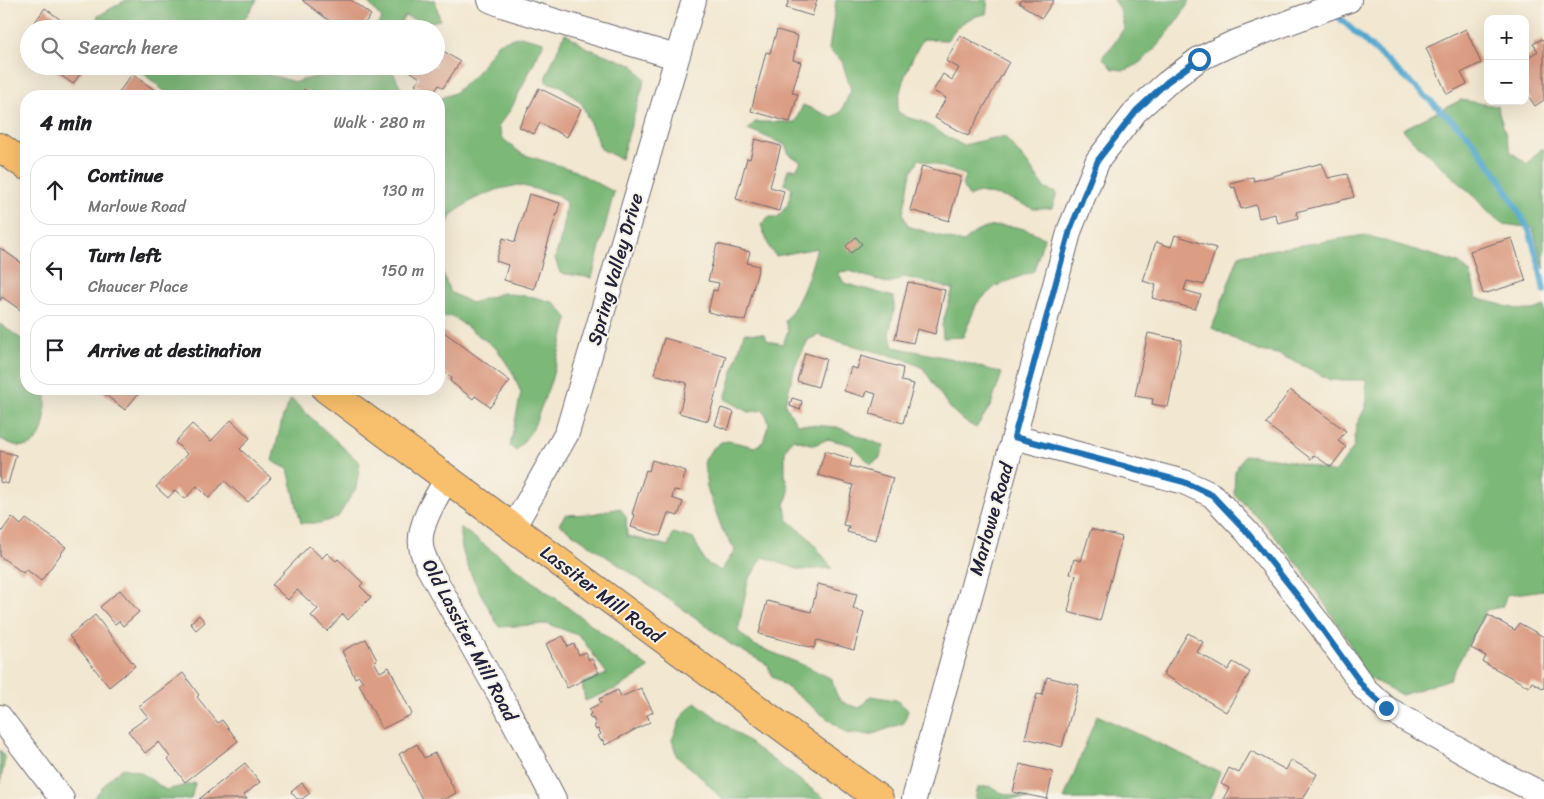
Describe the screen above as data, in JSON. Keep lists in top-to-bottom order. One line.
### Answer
{"streets":{"main road":["Lassiter Mill Road"],"street":["Spring Valley Drive","Marlowe Road","Old Lassiter Mill Road"]},"crossings":[["Spring Valley Drive","Lassiter Mill Road"],["Lassiter Mill Road","Old Lassiter Mill Road"]],"page":{"map_buttons":["+","−"],"search":"Search here","heading":["4 min","Walk · 280 m"],"list":[["Continue","Marlowe Road","130 m"],["Turn left","Chaucer Place","150 m"],"Arrive at destination"]}}
